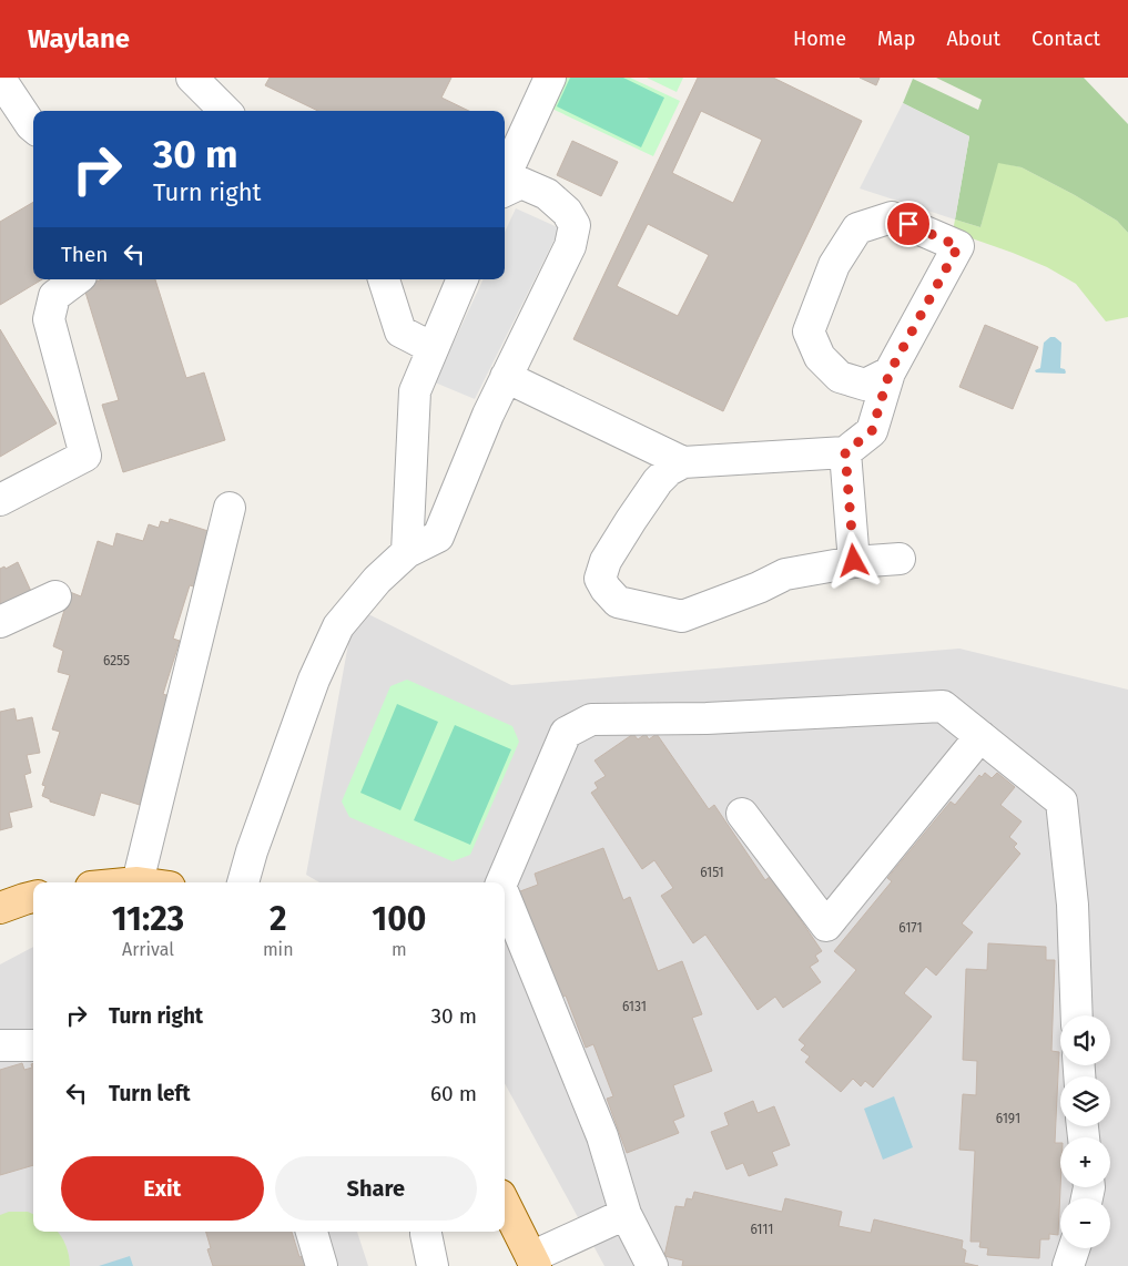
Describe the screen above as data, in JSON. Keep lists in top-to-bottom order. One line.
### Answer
{"house_numbers":["6255","6151","6171","6131","6191","6111"],"page":{"header":"Waylane","nav":["Home","Map","About","Contact"],"turn":["30 m","Turn right"],"then":"Then","eta":["11:23","Arrival","2","min","100","m"],"list":[{"name":"Turn right","value":"30 m"},{"name":"Turn left","value":"60 m"}],"map_buttons":["+","−"],"buttons":["Exit","Share"]}}
